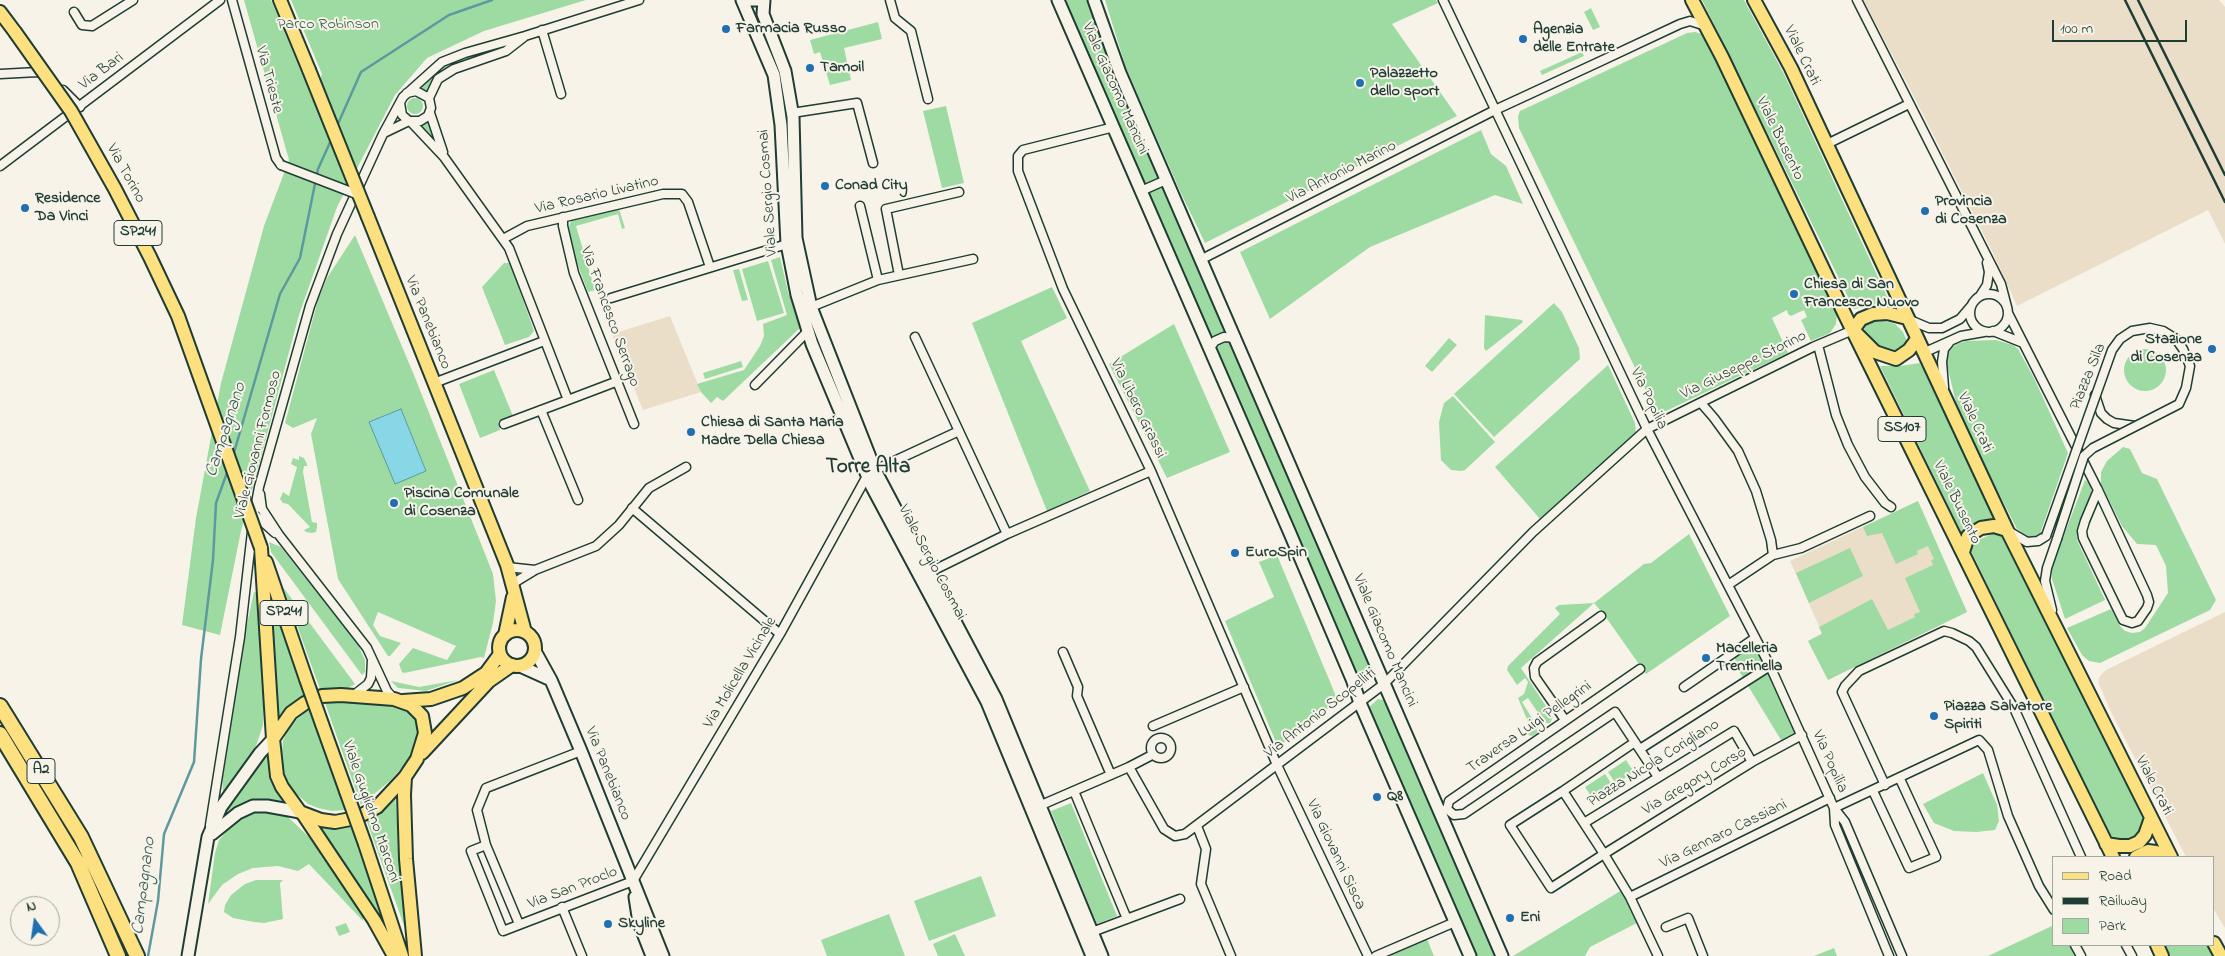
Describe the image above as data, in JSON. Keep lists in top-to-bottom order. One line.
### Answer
{"streets":{"highway":["A2"],"main road":["Viale Crati","Viale Busento","Via Torino","SP241","Via Panebianco","SS107","Viale Guglielmo Marconi"],"street":["Via Bari","Via Trieste","Viale Giacomo Mancini","Via Antonio Marino","Viale Sergio Cosmai","Via Rosario Livatino","Via Francesco Serrago","Via Giuseppe Storino","Piazza Sila","Via Popilia","Via Libero Grassi","Viale Giovanni Formoso","Via Molicella Vicinale","Via Antonio Scopelliti","Traversa Luigi Pellegrini","Piazza Nicola Corigliano","Via Gregory Corso","Via Gennaro Cassiani","Via Giovanni Sisca","Via San Proclo"]},"crossings":[["Viale Crati","Viale Busento"],["Viale Crati","Via Giuseppe Storino"],["Viale Crati","Piazza Sila"],["Via Trieste","Via Panebianco"],["Viale Giacomo Mancini","Via Antonio Marino"],["Viale Giacomo Mancini","Via Libero Grassi"],["Viale Giacomo Mancini","Via Antonio Scopelliti"],["Viale Giacomo Mancini","Traversa Luigi Pellegrini"],["Viale Busento","Via Antonio Marino"],["Viale Busento","Via Giuseppe Storino"],["Via Antonio Marino","Via Popilia"],["Via Torino","Viale Guglielmo Marconi"],["Viale Sergio Cosmai","Via Molicella Vicinale"],["Via Rosario Livatino","Via Francesco Serrago"],["Via Panebianco","Via Molicella Vicinale"],["Via Panebianco","Via San Proclo"],["Via Giuseppe Storino","Via Popilia"],["Via Giuseppe Storino","Via Antonio Scopelliti"],["Via Popilia","Via Antonio Scopelliti"],["Via Popilia","Piazza Nicola Corigliano"],["Via Popilia","Via Gregory Corso"],["Via Popilia","Via Gennaro Cassiani"],["Via Libero Grassi","Via Antonio Scopelliti"],["Via Libero Grassi","Via Giovanni Sisca"],["Via Molicella Vicinale","Via San Proclo"],["Via Antonio Scopelliti","Via Giovanni Sisca"],["Piazza Nicola Corigliano","Via Gregory Corso"]],"districts":["Torre Alta"],"water":["Campagnano"],"parks":["Parco Robinson"],"places":["Farmacia Russo","Agenzia delle Entrate","Tamoil","Palazzetto dello sport","Conad City","Residence Da Vinci","Provincia di Cosenza","Chiesa di San Francesco Nuovo","Stazione di Cosenza","Chiesa di Santa Maria Madre Della Chiesa","Piscina Comunale di Cosenza","EuroSpin","Macelleria Trentinella","Piazza Salvatore Spiriti","Q8","Eni","Skyline"],"legend":["Road","Railway","Park"],"scale_bar":"100 m","north":"top"}
